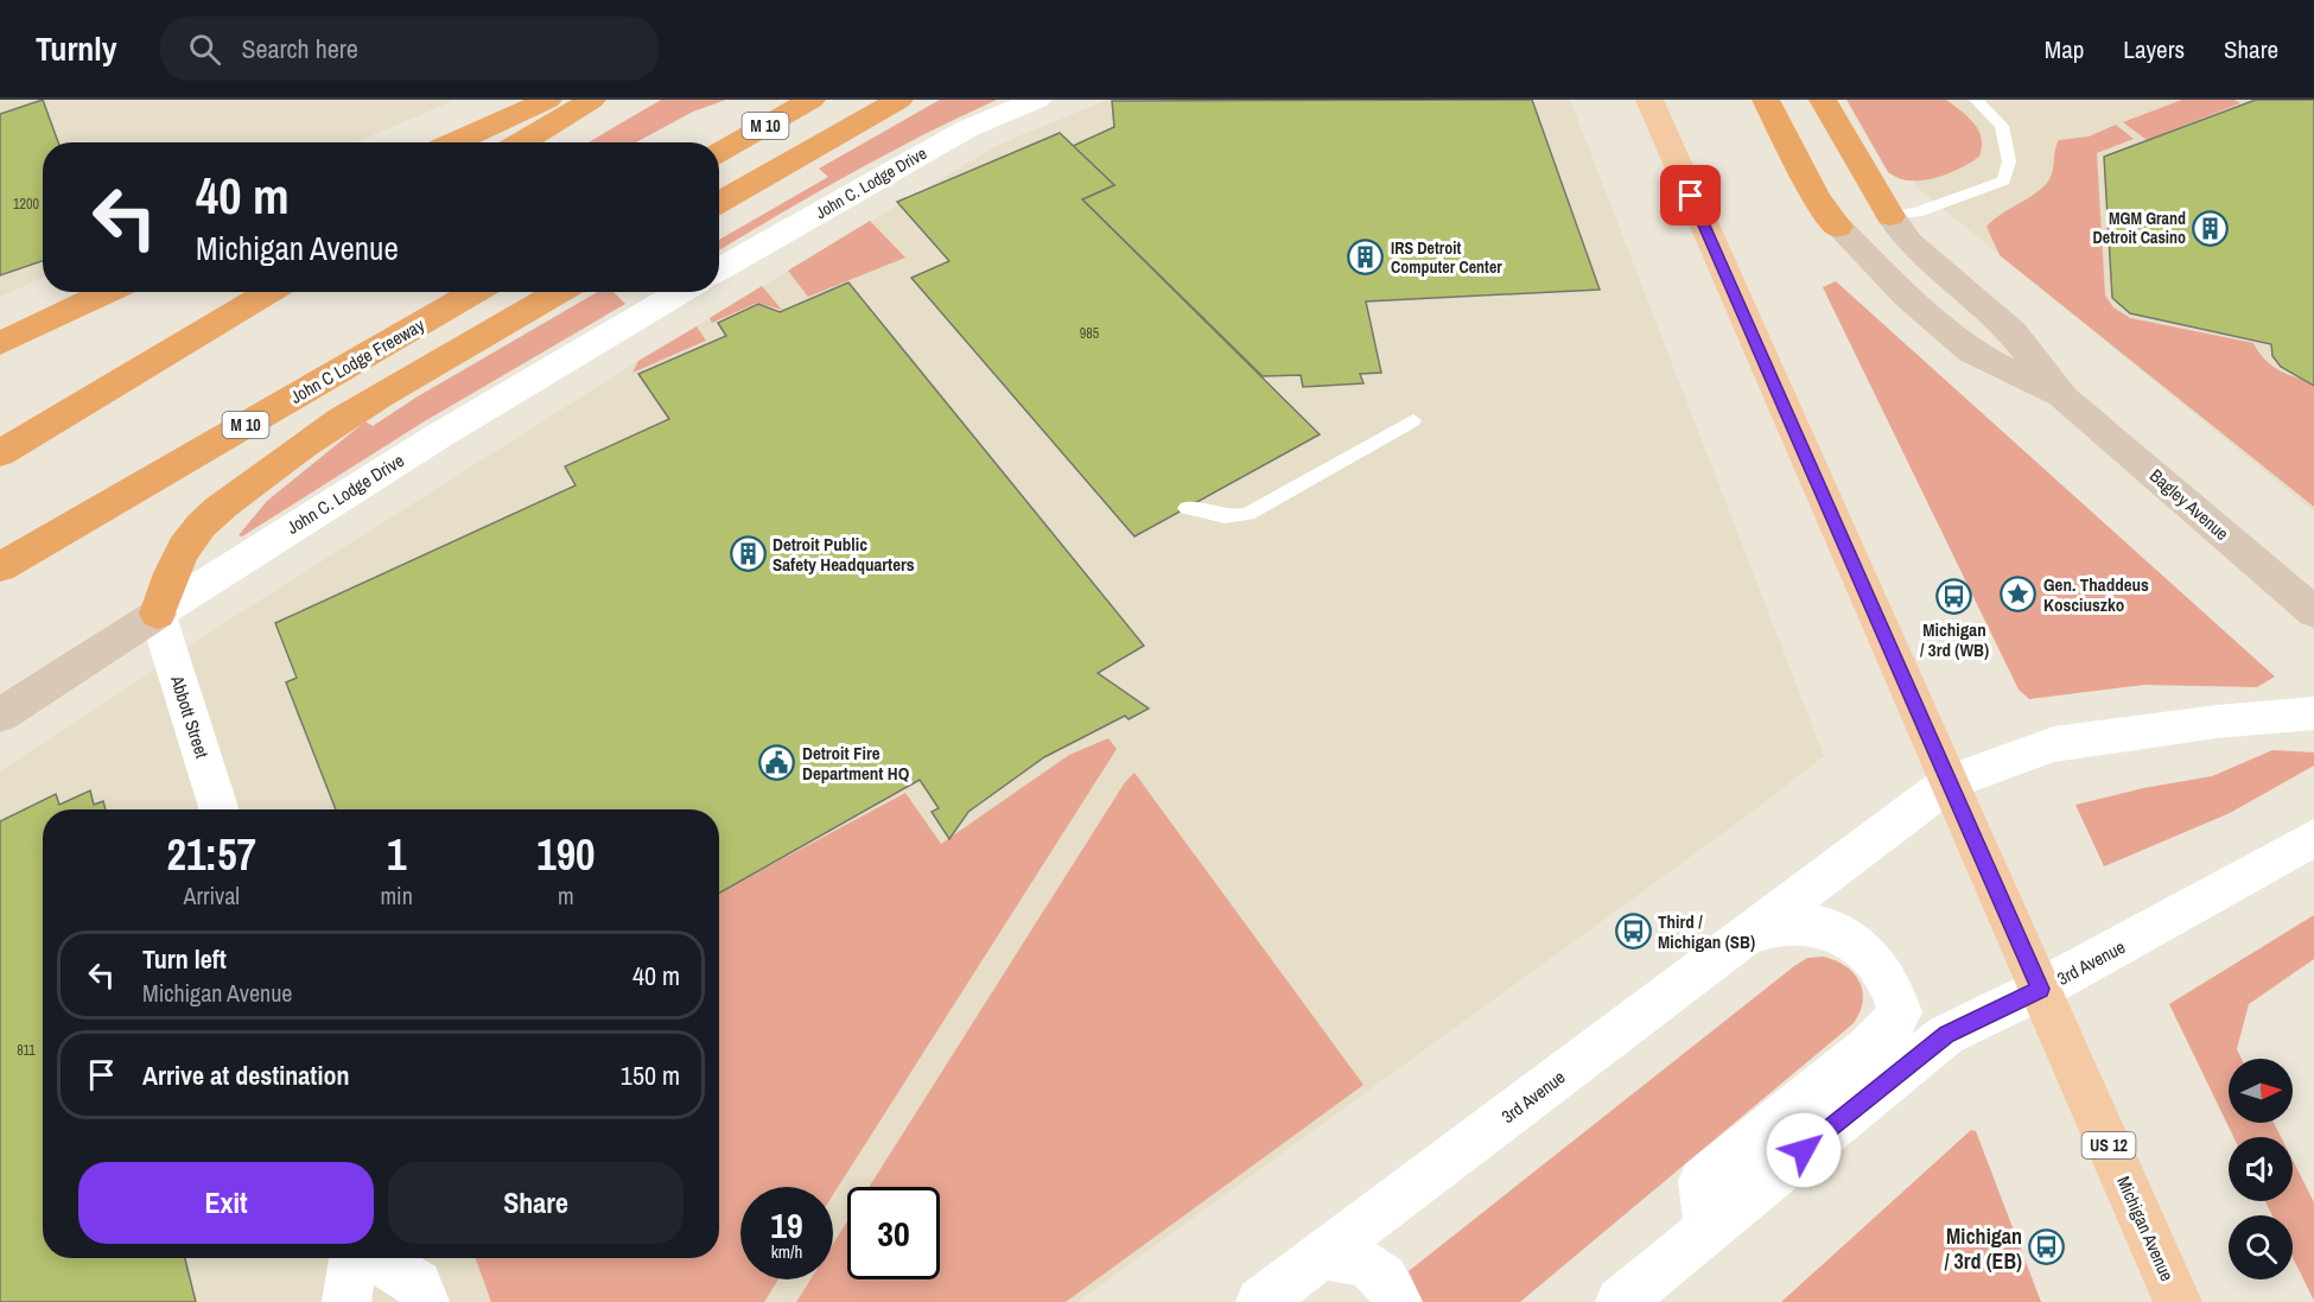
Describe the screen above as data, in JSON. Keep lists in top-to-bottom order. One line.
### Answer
{"streets":{"highway":["M 10","John C Lodge Freeway"],"main road":["US 12","Michigan Avenue"],"street":["John C. Lodge Drive","Bagley Avenue","Abbott Street","3rd Avenue"]},"crossings":[["John C. Lodge Drive","Abbott Street"],["3rd Avenue","Michigan Avenue"]],"places":{"building":["MGM Grand Detroit Casino","IRS Detroit Computer Center","Detroit Public Safety Headquarters"],"place":["Gen. Thaddeus Kosciuszko"],"bus stop":["Michigan / 3rd (WB)","Third / Michigan (SB)","Michigan / 3rd (EB)"],"public building":["Detroit Fire Department HQ"]},"house_numbers":["1200","985","811"],"north":"right","page":{"header":"Turnly","search":"Search here","nav":["Map","Layers","Share"],"turn":["40 m","Michigan Avenue"],"eta":["21:57","Arrival","1","min","190","m"],"list":[{"name":"Turn left","note":"Michigan Avenue","value":"40 m"},{"name":"Arrive at destination","value":"150 m"}],"buttons":["Exit","Share"],"speed":"19 km/h","limit":"30"}}
